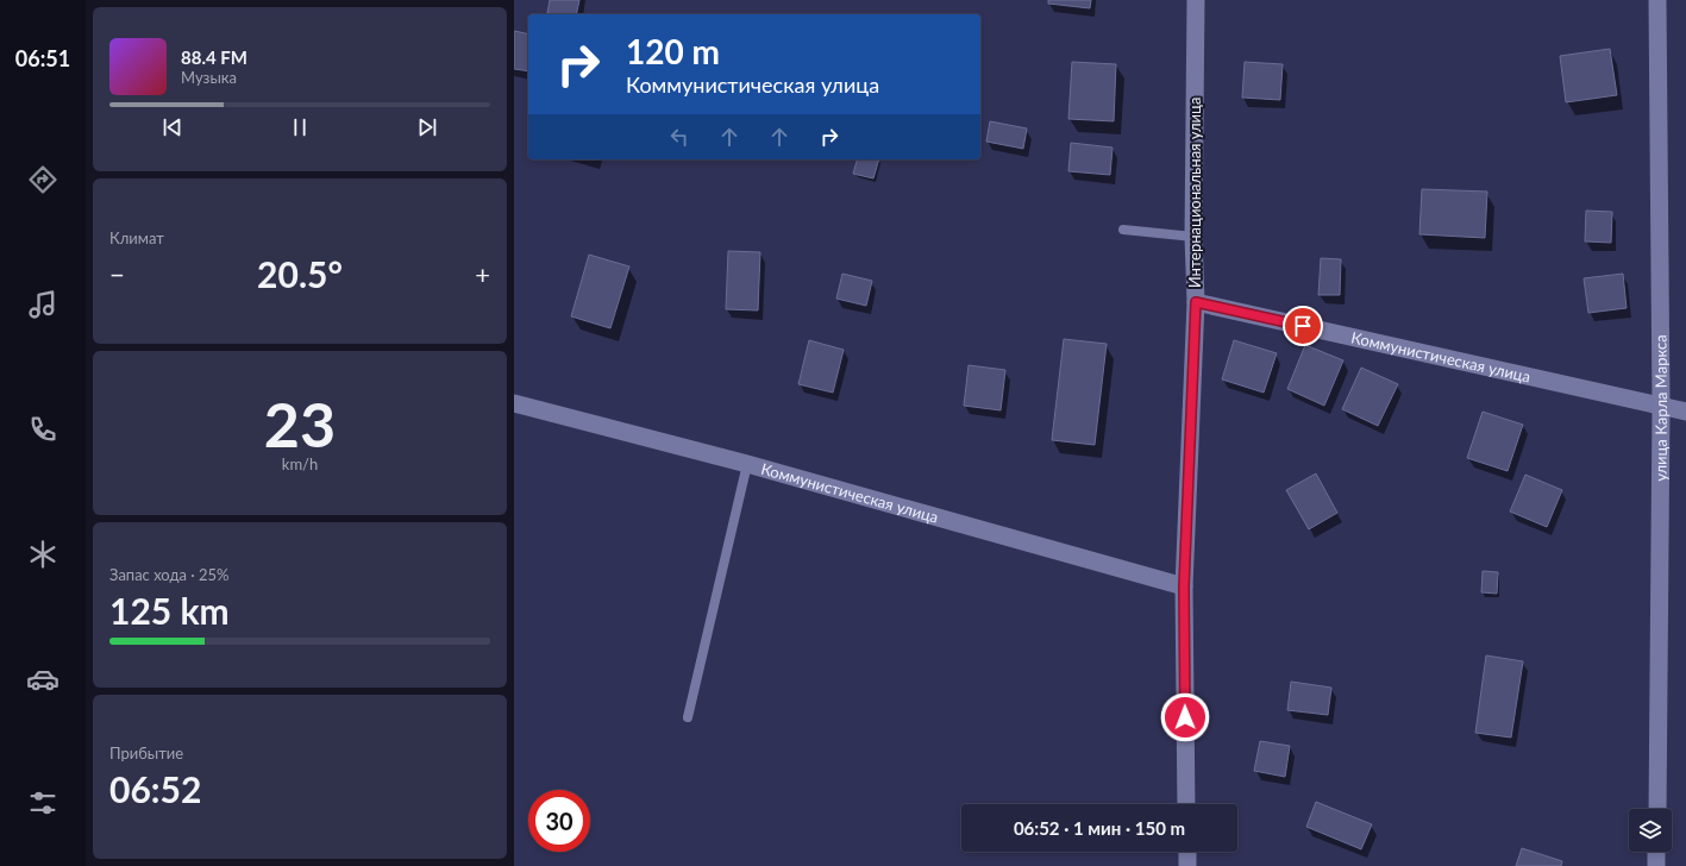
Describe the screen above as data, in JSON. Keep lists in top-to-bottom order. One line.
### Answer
{"streets":{"street":["Интернациональная улица","Коммунистическая улица","улица Карла Маркса"]},"crossings":[["Интернациональная улица","Коммунистическая улица"],["Коммунистическая улица","улица Карла Маркса"]],"page":{"tabs":"06:51","turn":["120 m","Коммунистическая улица"],"song":["88.4 FM","Музыка"],"tile":["Климат",["23","km/h"],["Запас хода · 25%","125 km"],["Прибытие","06:52"]],"heat":["−","20.5°","+"],"limit":"30","trip":"06:52 · 1 мин · 150 m"}}
